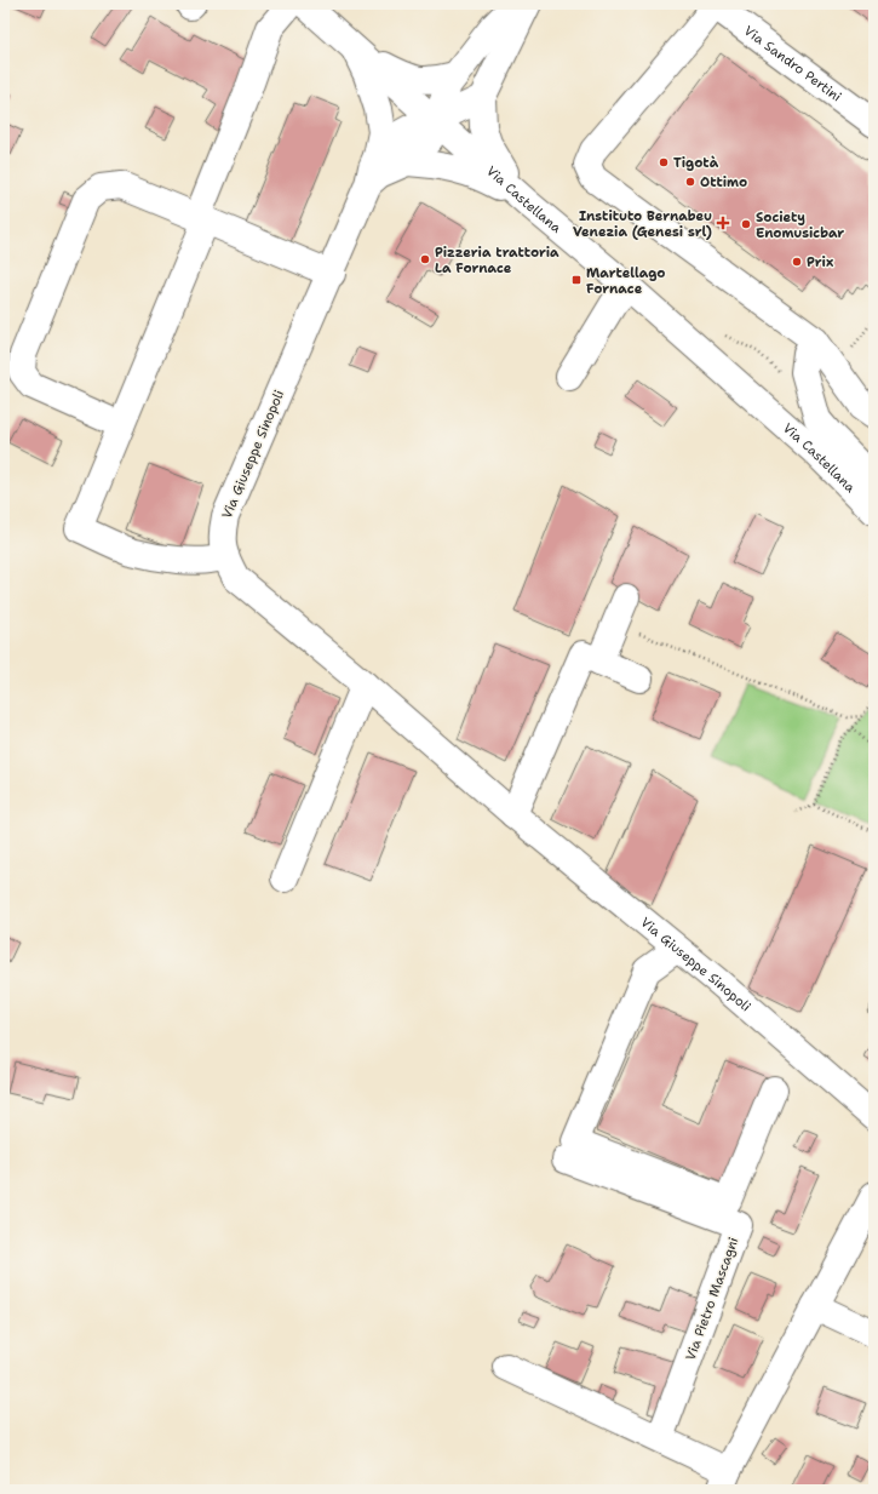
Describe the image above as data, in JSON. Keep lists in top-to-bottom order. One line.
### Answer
{"streets":{"street":["Via Sandro Pertini","Via Castellana","Via Giuseppe Sinopoli","Via Pietro Mascagni"]},"crossings":[["Via Castellana","Via Giuseppe Sinopoli"]],"places":{"other":["Tigotà","Ottimo","Society Enomusicbar","Pizzeria trattoria La Fornace","Prix"],"health":["Instituto Bernabeu Venezia (Genesi srl)"],"transit":["Martellago Fornace"]}}
